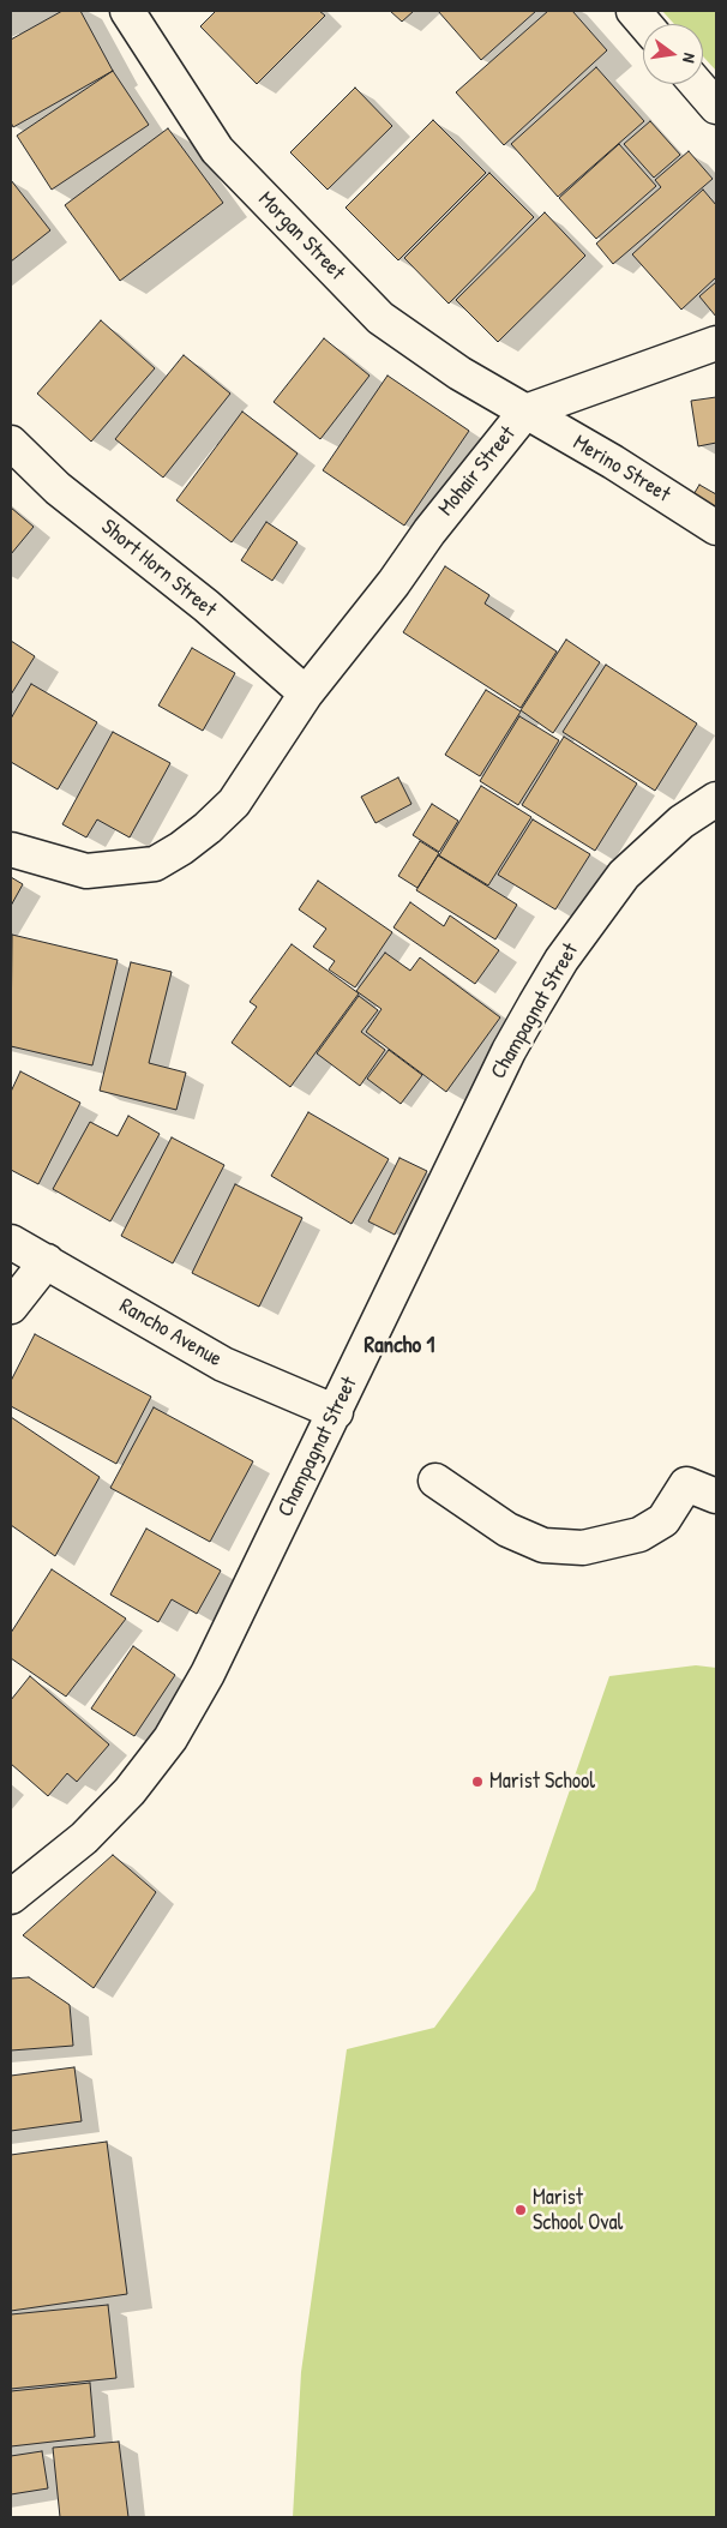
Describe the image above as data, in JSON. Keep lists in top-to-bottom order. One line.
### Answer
{"streets":{"street":["Morgan Street","Merino Street","Mohair Street","Short Horn Street","Champagnat Street","Rancho Avenue"]},"crossings":[["Morgan Street","Merino Street"],["Morgan Street","Mohair Street"],["Merino Street","Mohair Street"],["Mohair Street","Short Horn Street"],["Champagnat Street","Rancho Avenue"]],"districts":["Rancho 1"],"places":["Marist School","Marist School Oval"],"north":"right"}
